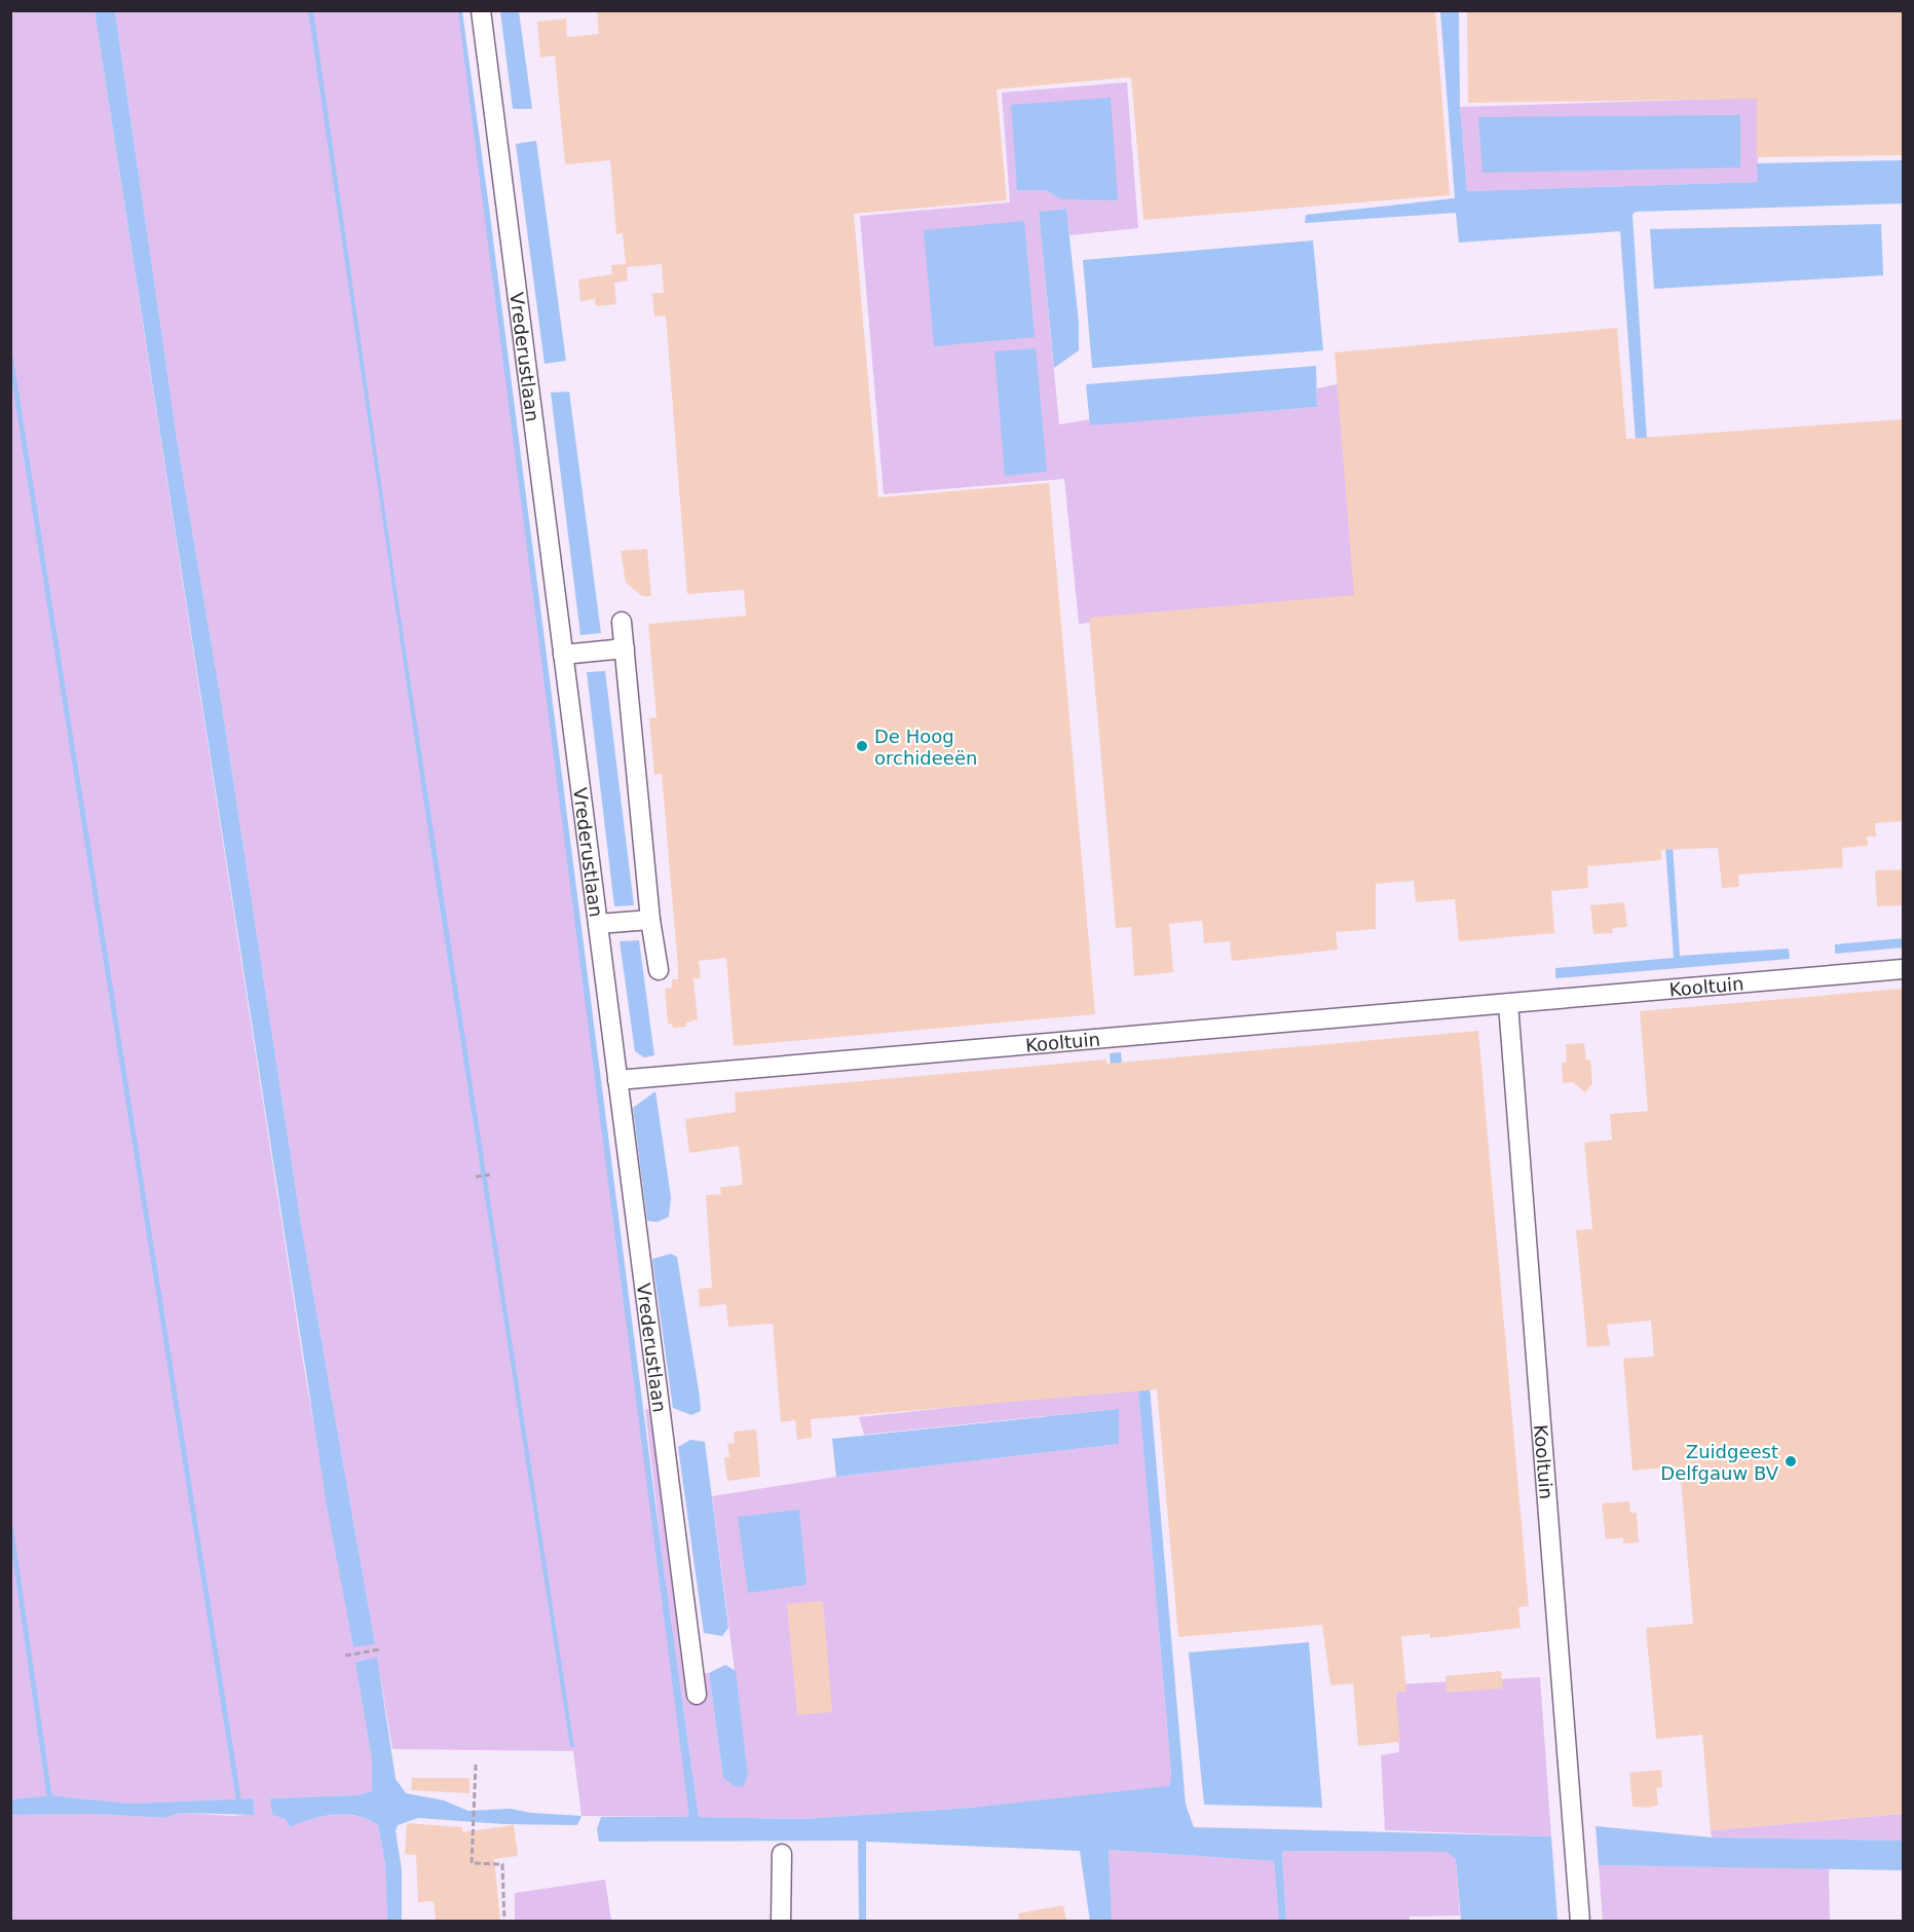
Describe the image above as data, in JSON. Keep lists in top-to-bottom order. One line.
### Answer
{"streets":{"street":["Vrederustlaan","Kooltuin"]},"crossings":[["Vrederustlaan","Kooltuin"]],"places":["De Hoog orchideeën","Zuidgeest Delfgauw BV"]}
